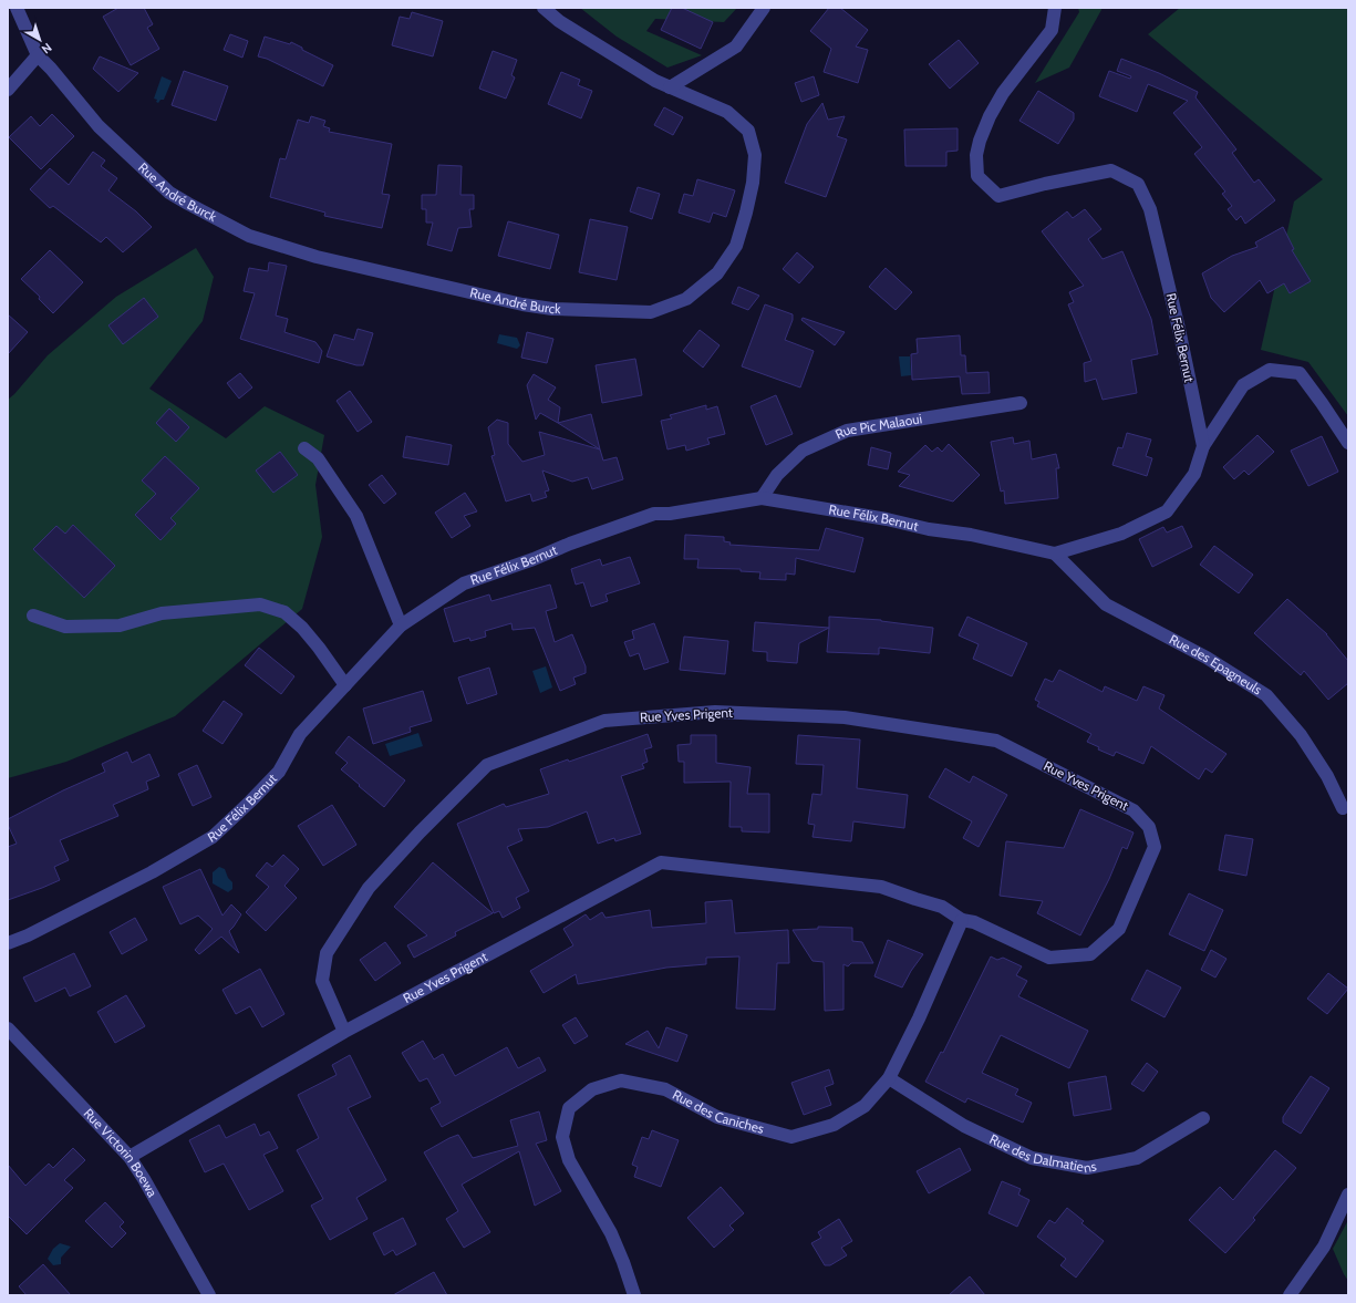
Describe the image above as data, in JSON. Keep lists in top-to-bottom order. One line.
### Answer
{"streets":{"street":["Rue André Burck","Rue Félix Bernut","Rue Pic Malaoui","Rue des Epagneuls","Rue Yves Prigent","Rue des Caniches","Rue des Dalmatiens","Rue Victorin Boewa"]},"crossings":[["Rue Félix Bernut","Rue Pic Malaoui"],["Rue Félix Bernut","Rue des Epagneuls"],["Rue Yves Prigent","Rue des Caniches"],["Rue Yves Prigent","Rue Victorin Boewa"],["Rue des Caniches","Rue des Dalmatiens"]],"north":"bottom right"}
